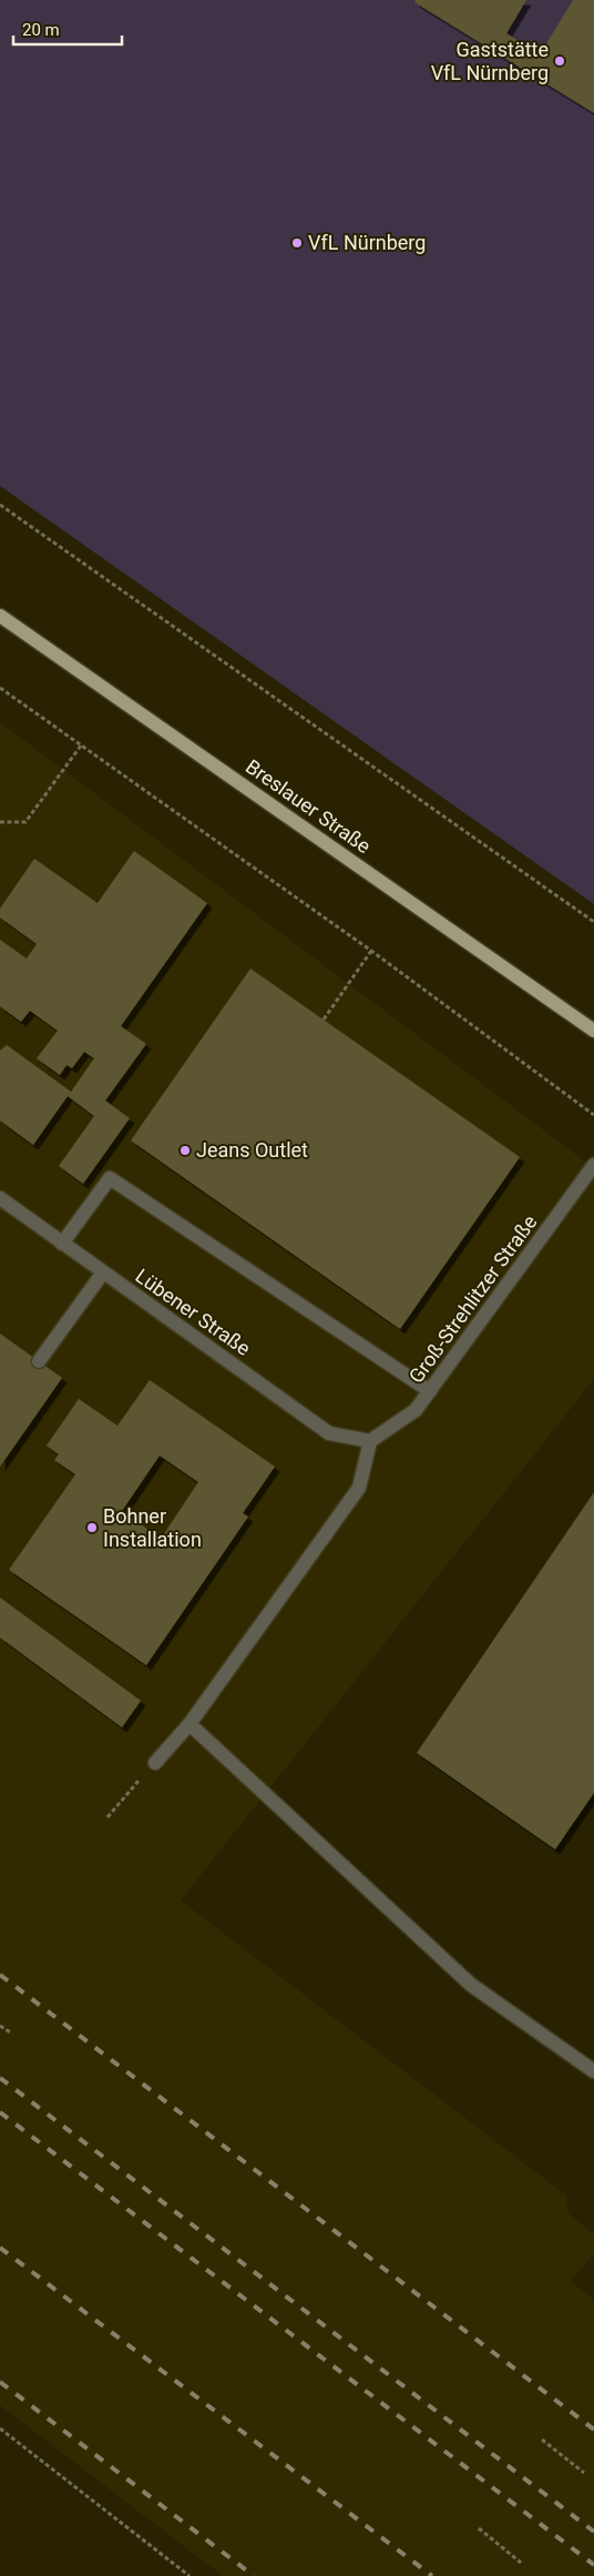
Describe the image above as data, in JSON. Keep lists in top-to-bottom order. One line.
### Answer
{"streets":{"main road":["Breslauer Straße"],"street":["Groß-Strehlitzer Straße","Lübener Straße"]},"crossings":[["Groß-Strehlitzer Straße","Lübener Straße"]],"places":["Gaststätte VfL Nürnberg","VfL Nürnberg","Jeans Outlet","Bohner Installation"],"scale_bar":"20 m"}
